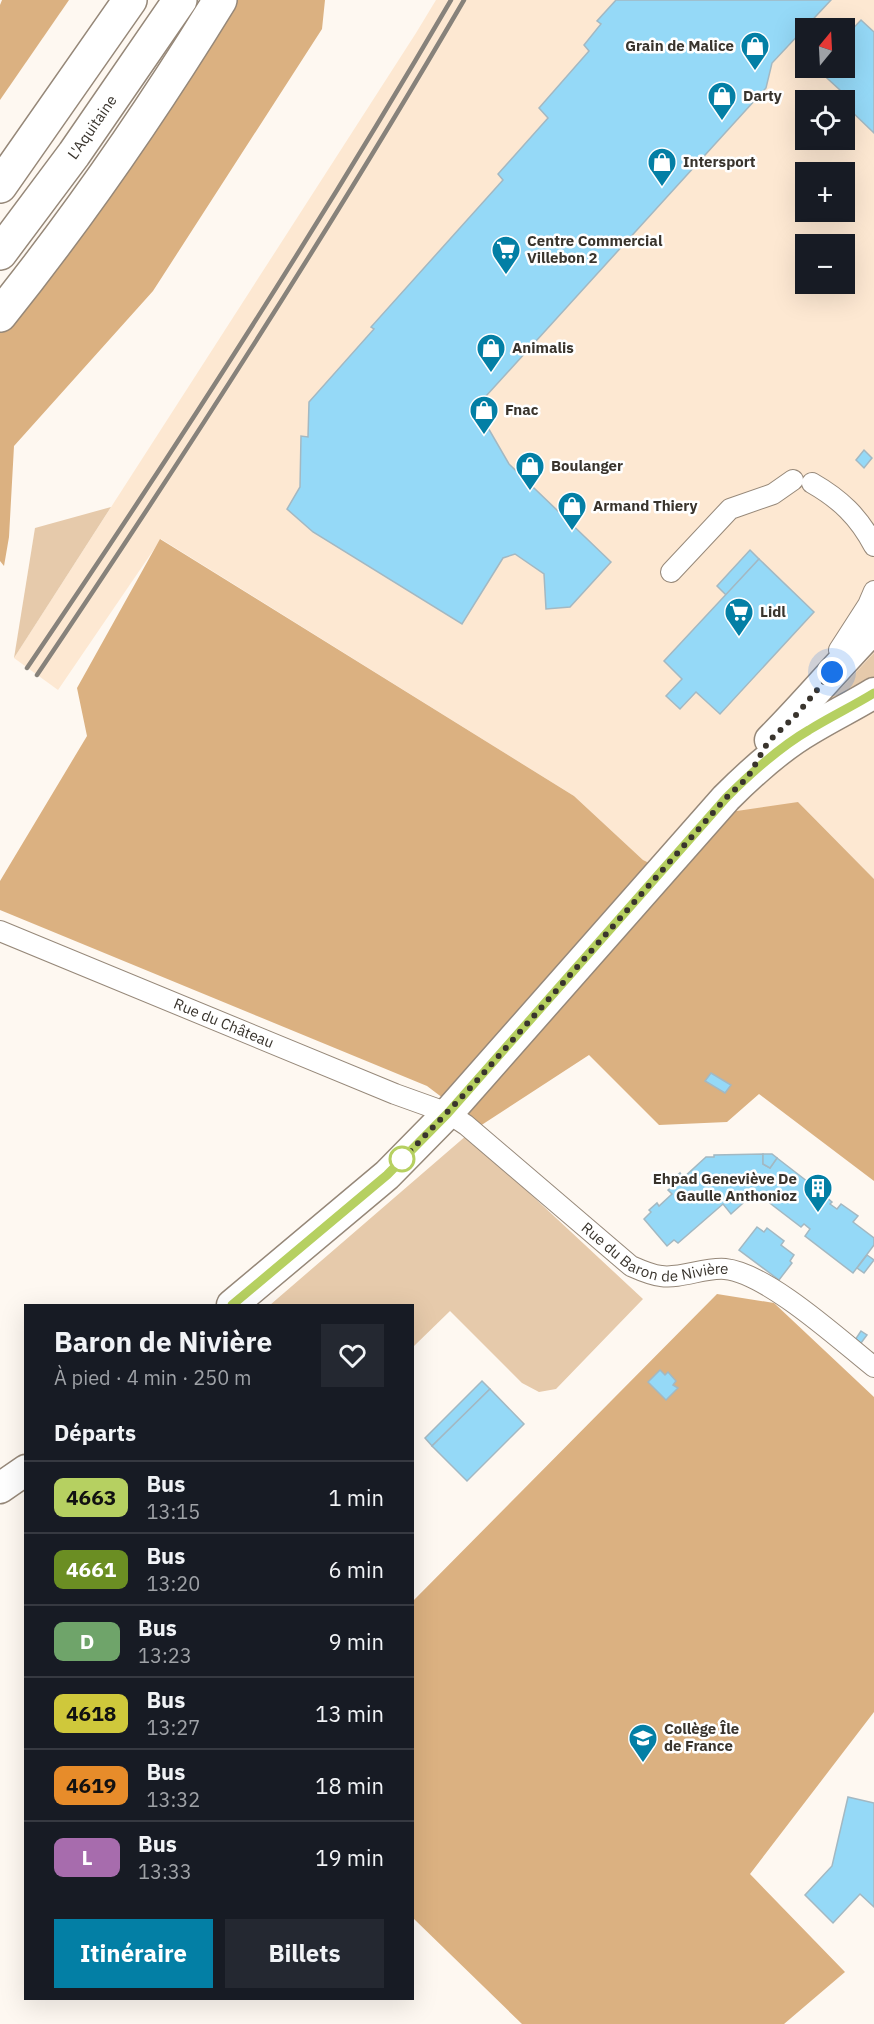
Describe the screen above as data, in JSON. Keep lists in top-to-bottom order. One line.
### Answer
{"streets":{"highway":["L'Aquitaine"],"street":["Rue du Château","Rue du Baron de Nivière"]},"crossings":[["Rue du Château","Rue du Baron de Nivière"]],"places":{"shop":["Grain de Malice","Darty","Intersport","Animalis","Fnac","Boulanger","Armand Thiery"],"supermarket":["Centre Commercial Villebon 2","Lidl"],"building":["Ehpad Geneviève De Gaulle Anthonioz"],"school or university":["Collège Île de France"]},"lines":["bus line 4663"],"north":"top","page":{"map_buttons":["+","−"],"heading":[["Baron de Nivière","À pied · 4 min · 250 m"],"Départs"],"list":[{"mark":"4663","name":"Bus","note":"13:15","value":"1 min"},{"mark":"4661","name":"Bus","note":"13:20","value":"6 min"},{"mark":"D","name":"Bus","note":"13:23","value":"9 min"},{"mark":"4618","name":"Bus","note":"13:27","value":"13 min"},{"mark":"4619","name":"Bus","note":"13:32","value":"18 min"},{"mark":"L","name":"Bus","note":"13:33","value":"19 min"}],"buttons":["Itinéraire","Billets"]}}
